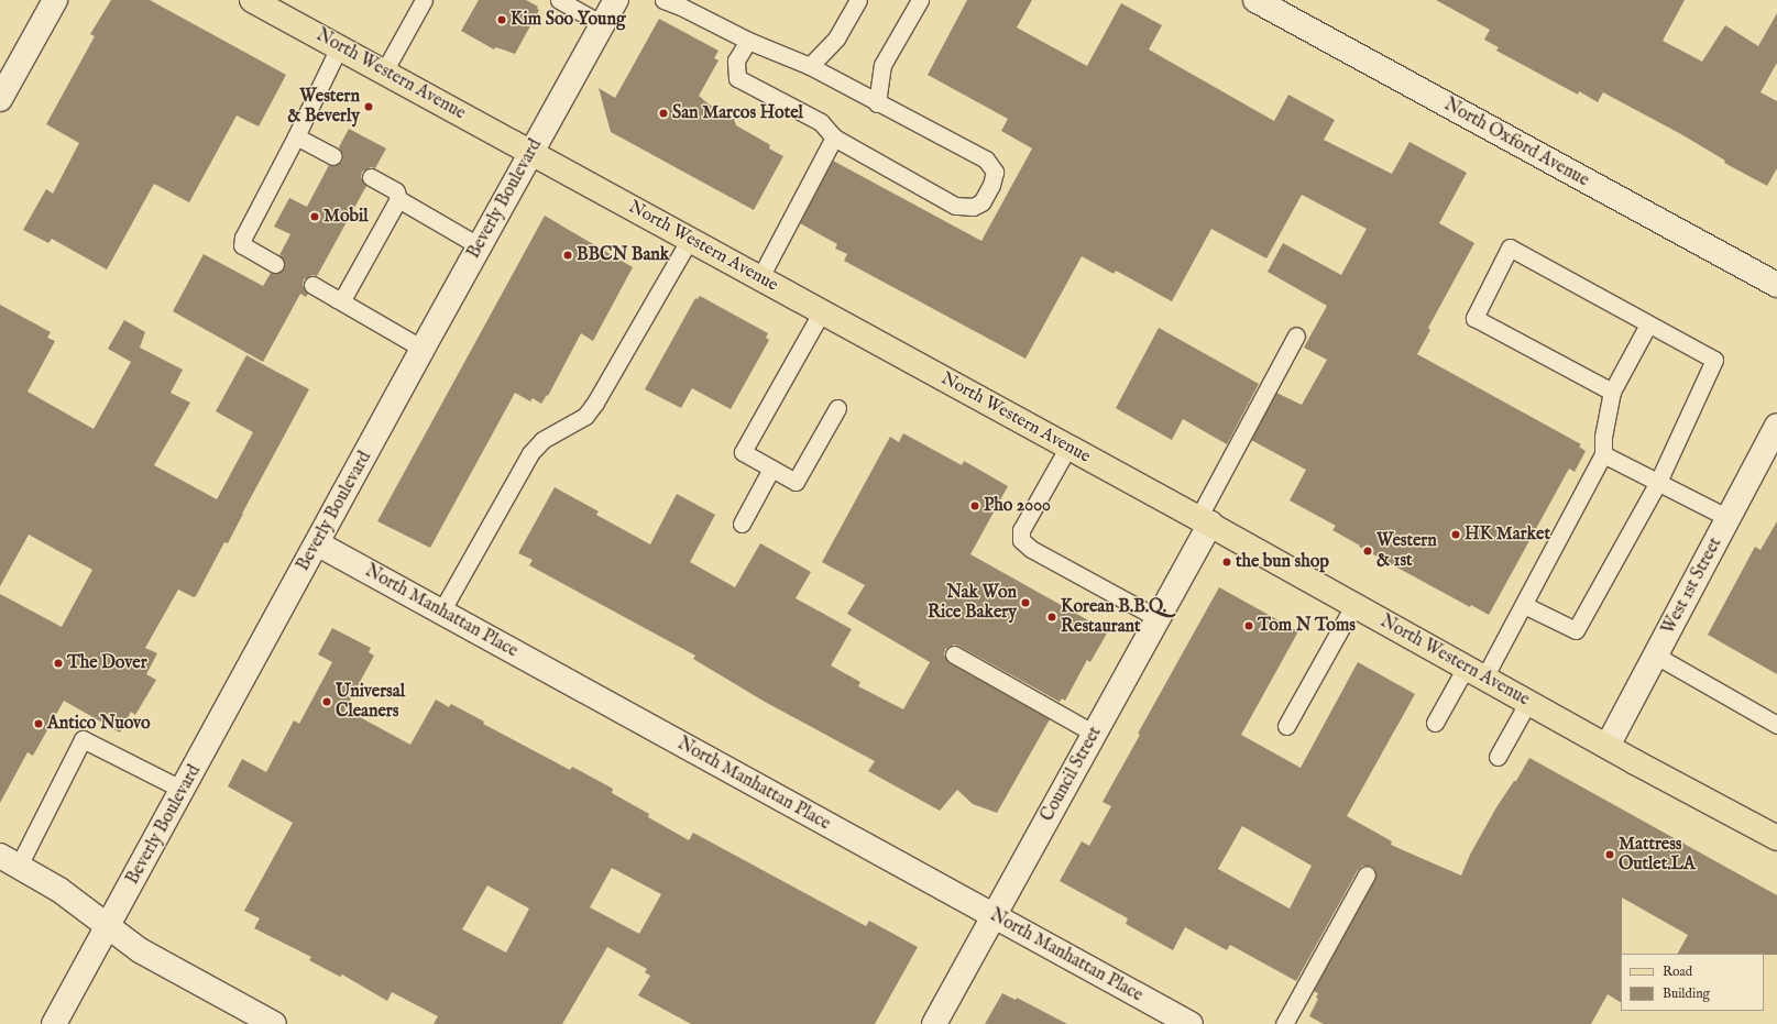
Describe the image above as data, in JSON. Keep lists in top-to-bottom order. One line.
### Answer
{"streets":{"main road":["North Western Avenue"],"street":["North Oxford Avenue","Beverly Boulevard","West 1st Street","North Manhattan Place","Council Street"]},"crossings":[["North Western Avenue","Beverly Boulevard"],["North Western Avenue","West 1st Street"],["North Western Avenue","Council Street"],["Beverly Boulevard","North Manhattan Place"],["North Manhattan Place","Council Street"]],"places":["Kim Soo Young","Western & Beverly","San Marcos Hotel","Mobil","BBCN Bank","Pho 2000","HK Market","Western & 1st","the bun shop","Nak Won Rice Bakery","Korean B.B.Q. Restaurant","Tom N Toms","The Dover","Universal Cleaners","Antico Nuovo","Mattress Outlet.LA"],"legend":["Road","Building"]}
